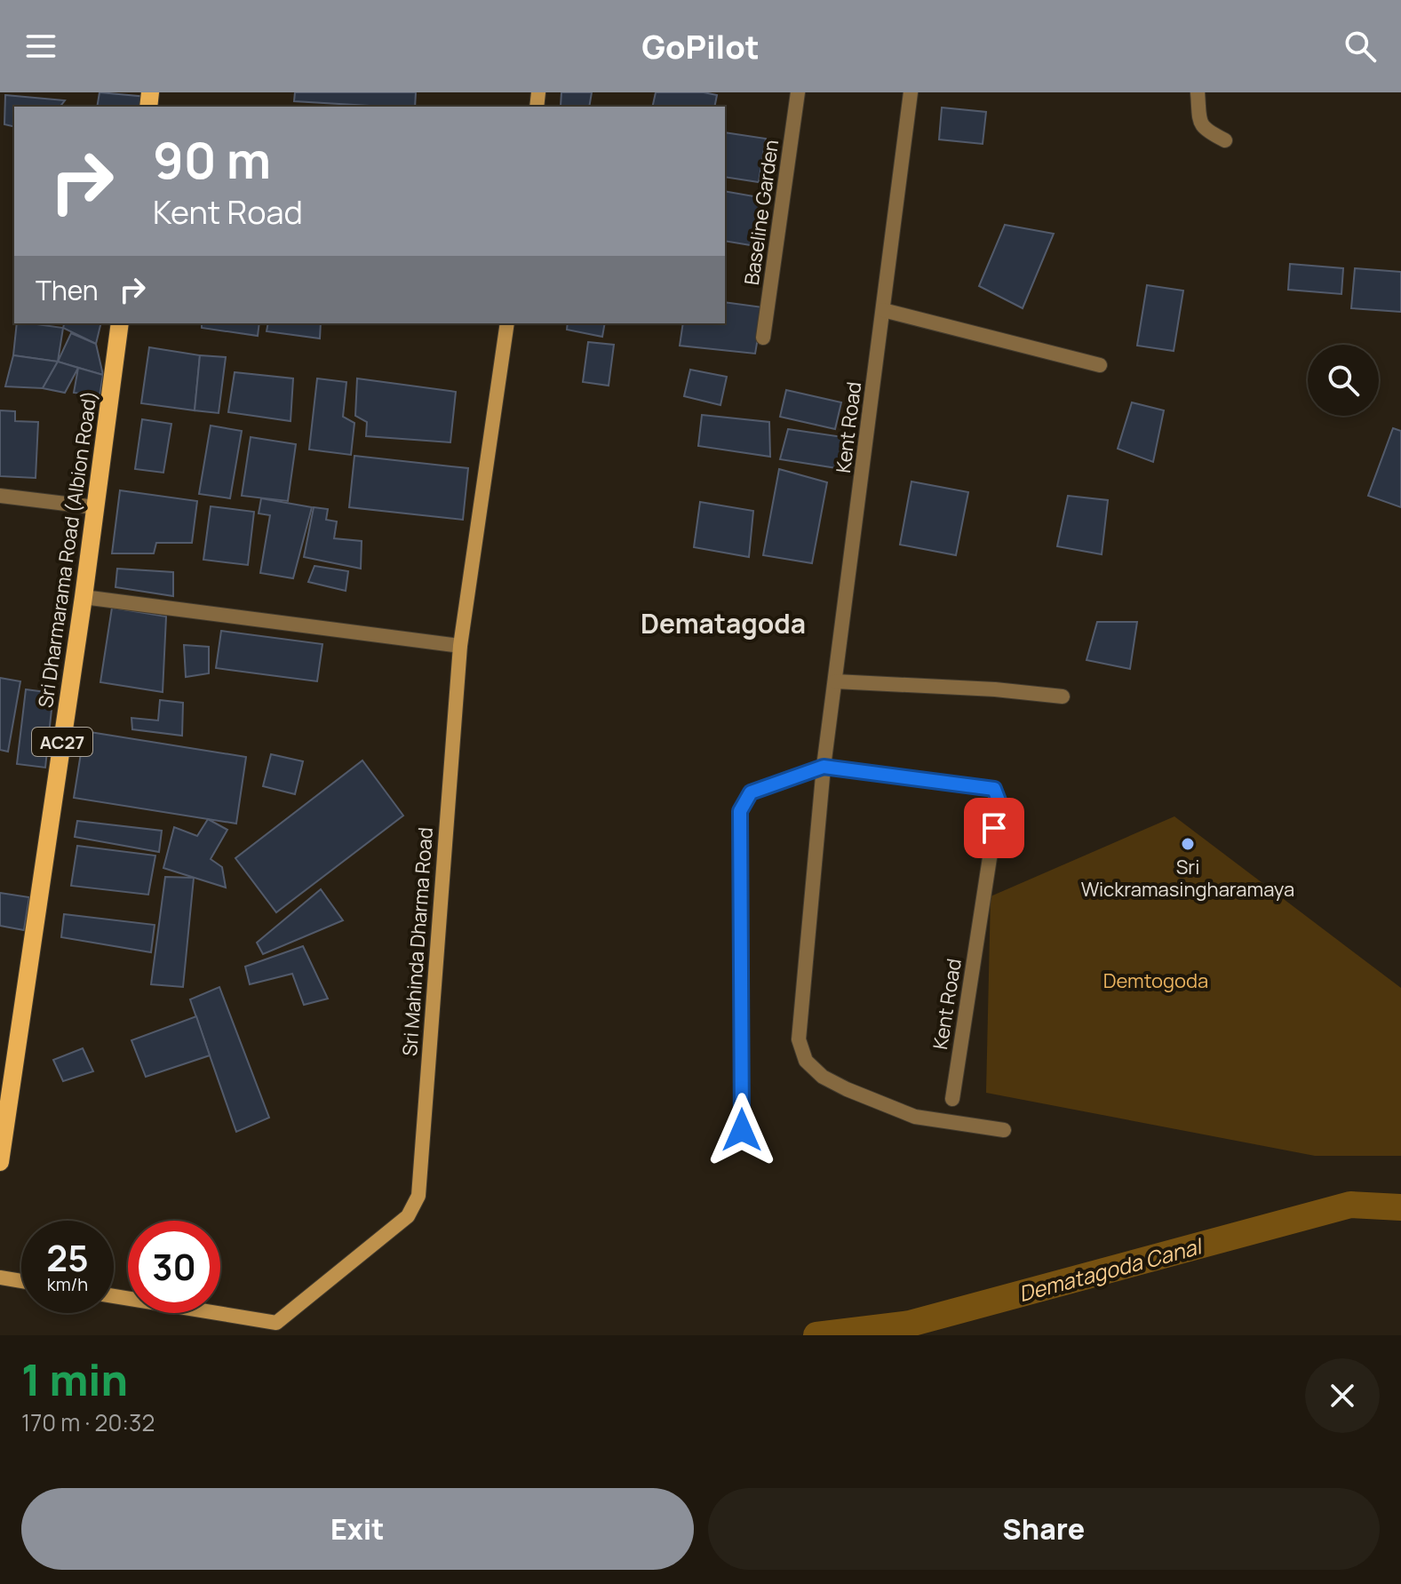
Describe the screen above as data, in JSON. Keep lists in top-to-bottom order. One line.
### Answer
{"streets":{"main road":["Sri Dharmarama Road (Albion Road)","AC27"],"street":["Baseline Garden","Kent Road","Sri Mahinda Dharma Road"]},"districts":["Dematagoda"],"water":["Dematagoda Canal"],"parks":["Demtogoda"],"places":["Sri Wickramasingharamaya"],"page":{"header":"GoPilot","turn":["90 m","Kent Road"],"then":"Then","speed":"25 km/h","limit":"30","heading":["1 min","170 m · 20:32"],"buttons":["Exit","Share"]}}
